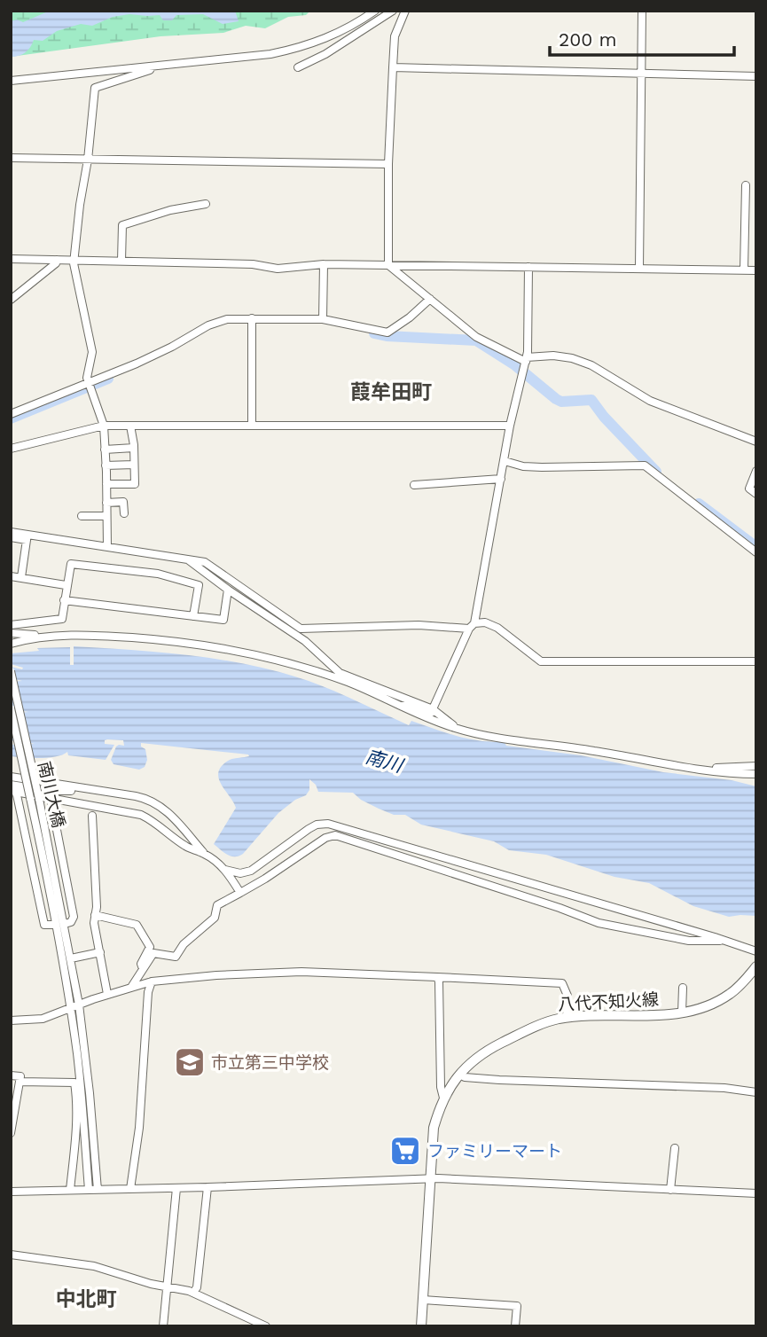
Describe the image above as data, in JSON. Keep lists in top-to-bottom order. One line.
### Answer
{"streets":{"main road":["八代不知火線"],"street":["南川大橋"]},"districts":["葭牟田町","中北町"],"water":["南川"],"places":{"school or university":["市立第三中学校"],"supermarket":["ファミリーマート"]},"scale_bar":"200 m"}
